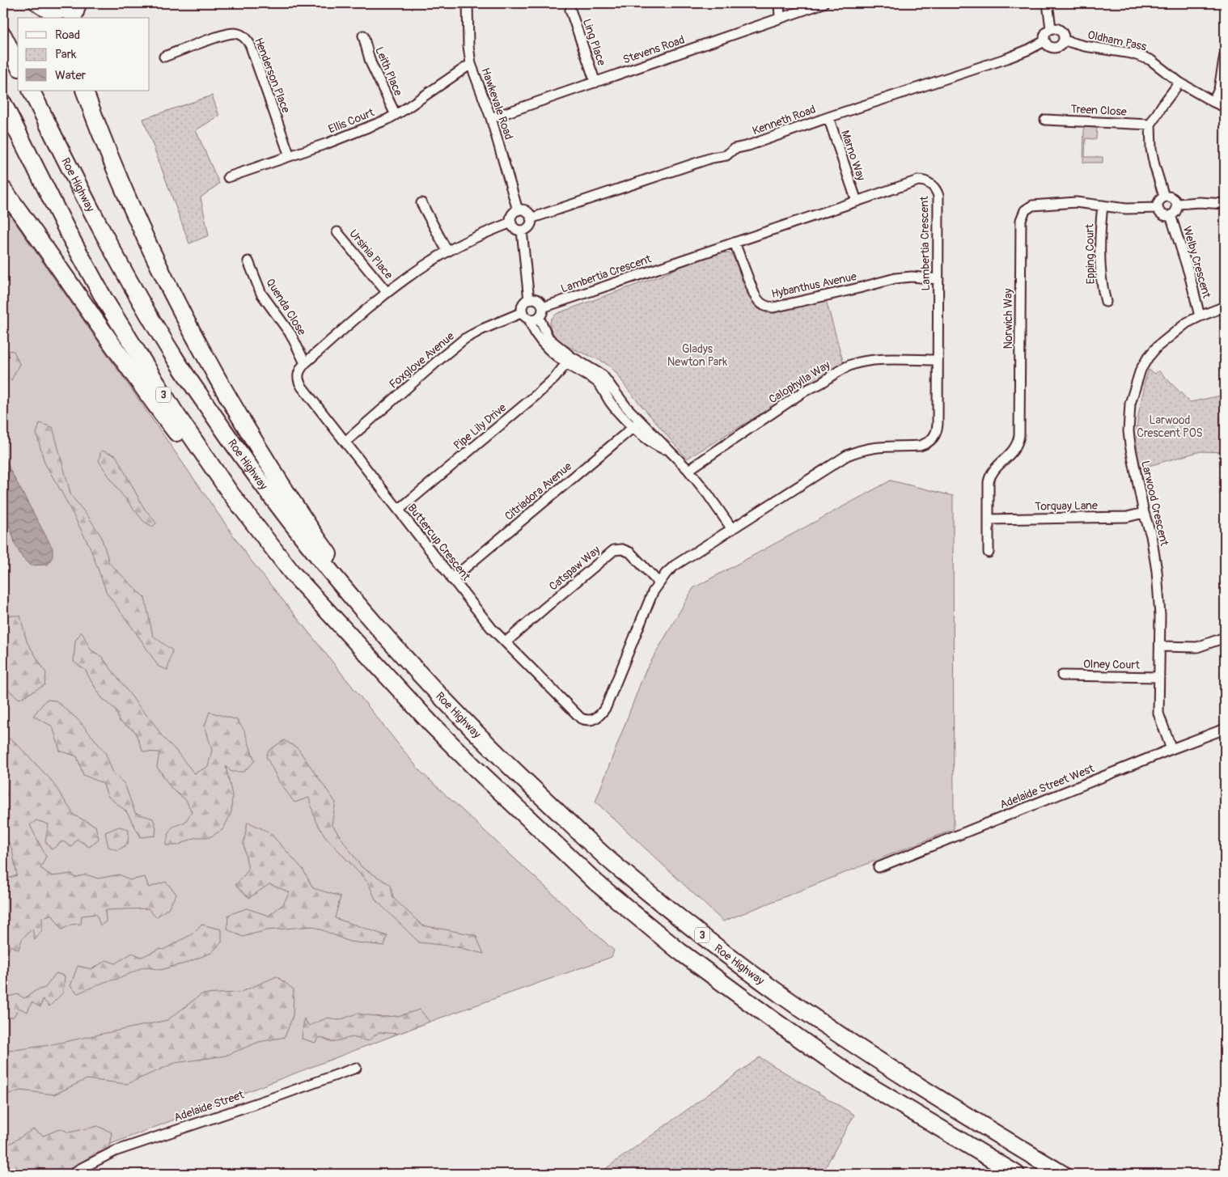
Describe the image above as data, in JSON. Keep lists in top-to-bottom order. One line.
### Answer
{"streets":{"highway":["Roe Highway","3"],"street":["Oldham Pass","Ling Place","Stevens Road","Leith Place","Henderson Place","Hawkevale Road","Treen Close","Kenneth Road","Ellis Court","Marno Way","Lambertia Crescent","Ursinia Place","Epping Court","Welby Crescent","Hybanthus Avenue","Quenda Close","Norwich Way","Foxglove Avenue","Calophylla Way","Pipe Lily Drive","Citriadora Avenue","Larwood Crescent","Torquay Lane","Buttercup Crescent","Catspaw Way","Olney Court","Adelaide Street West","Adelaide Street"]},"crossings":[["Oldham Pass","Kenneth Road"],["Ling Place","Stevens Road"],["Stevens Road","Hawkevale Road"],["Leith Place","Ellis Court"],["Henderson Place","Ellis Court"],["Hawkevale Road","Kenneth Road"],["Hawkevale Road","Ellis Court"],["Hawkevale Road","Buttercup Crescent"],["Kenneth Road","Marno Way"],["Kenneth Road","Buttercup Crescent"],["Marno Way","Lambertia Crescent"],["Lambertia Crescent","Hybanthus Avenue"],["Lambertia Crescent","Foxglove Avenue"],["Lambertia Crescent","Calophylla Way"],["Lambertia Crescent","Buttercup Crescent"],["Ursinia Place","Buttercup Crescent"],["Epping Court","Norwich Way"],["Welby Crescent","Norwich Way"],["Welby Crescent","Larwood Crescent"],["Quenda Close","Buttercup Crescent"],["Norwich Way","Torquay Lane"],["Foxglove Avenue","Buttercup Crescent"],["Pipe Lily Drive","Buttercup Crescent"],["Citriadora Avenue","Buttercup Crescent"],["Larwood Crescent","Torquay Lane"],["Larwood Crescent","Olney Court"],["Larwood Crescent","Adelaide Street West"],["Buttercup Crescent","Catspaw Way"]],"parks":["Gladys Newton Park","Larwood Crescent POS"],"legend":["Road","Park","Water"]}
